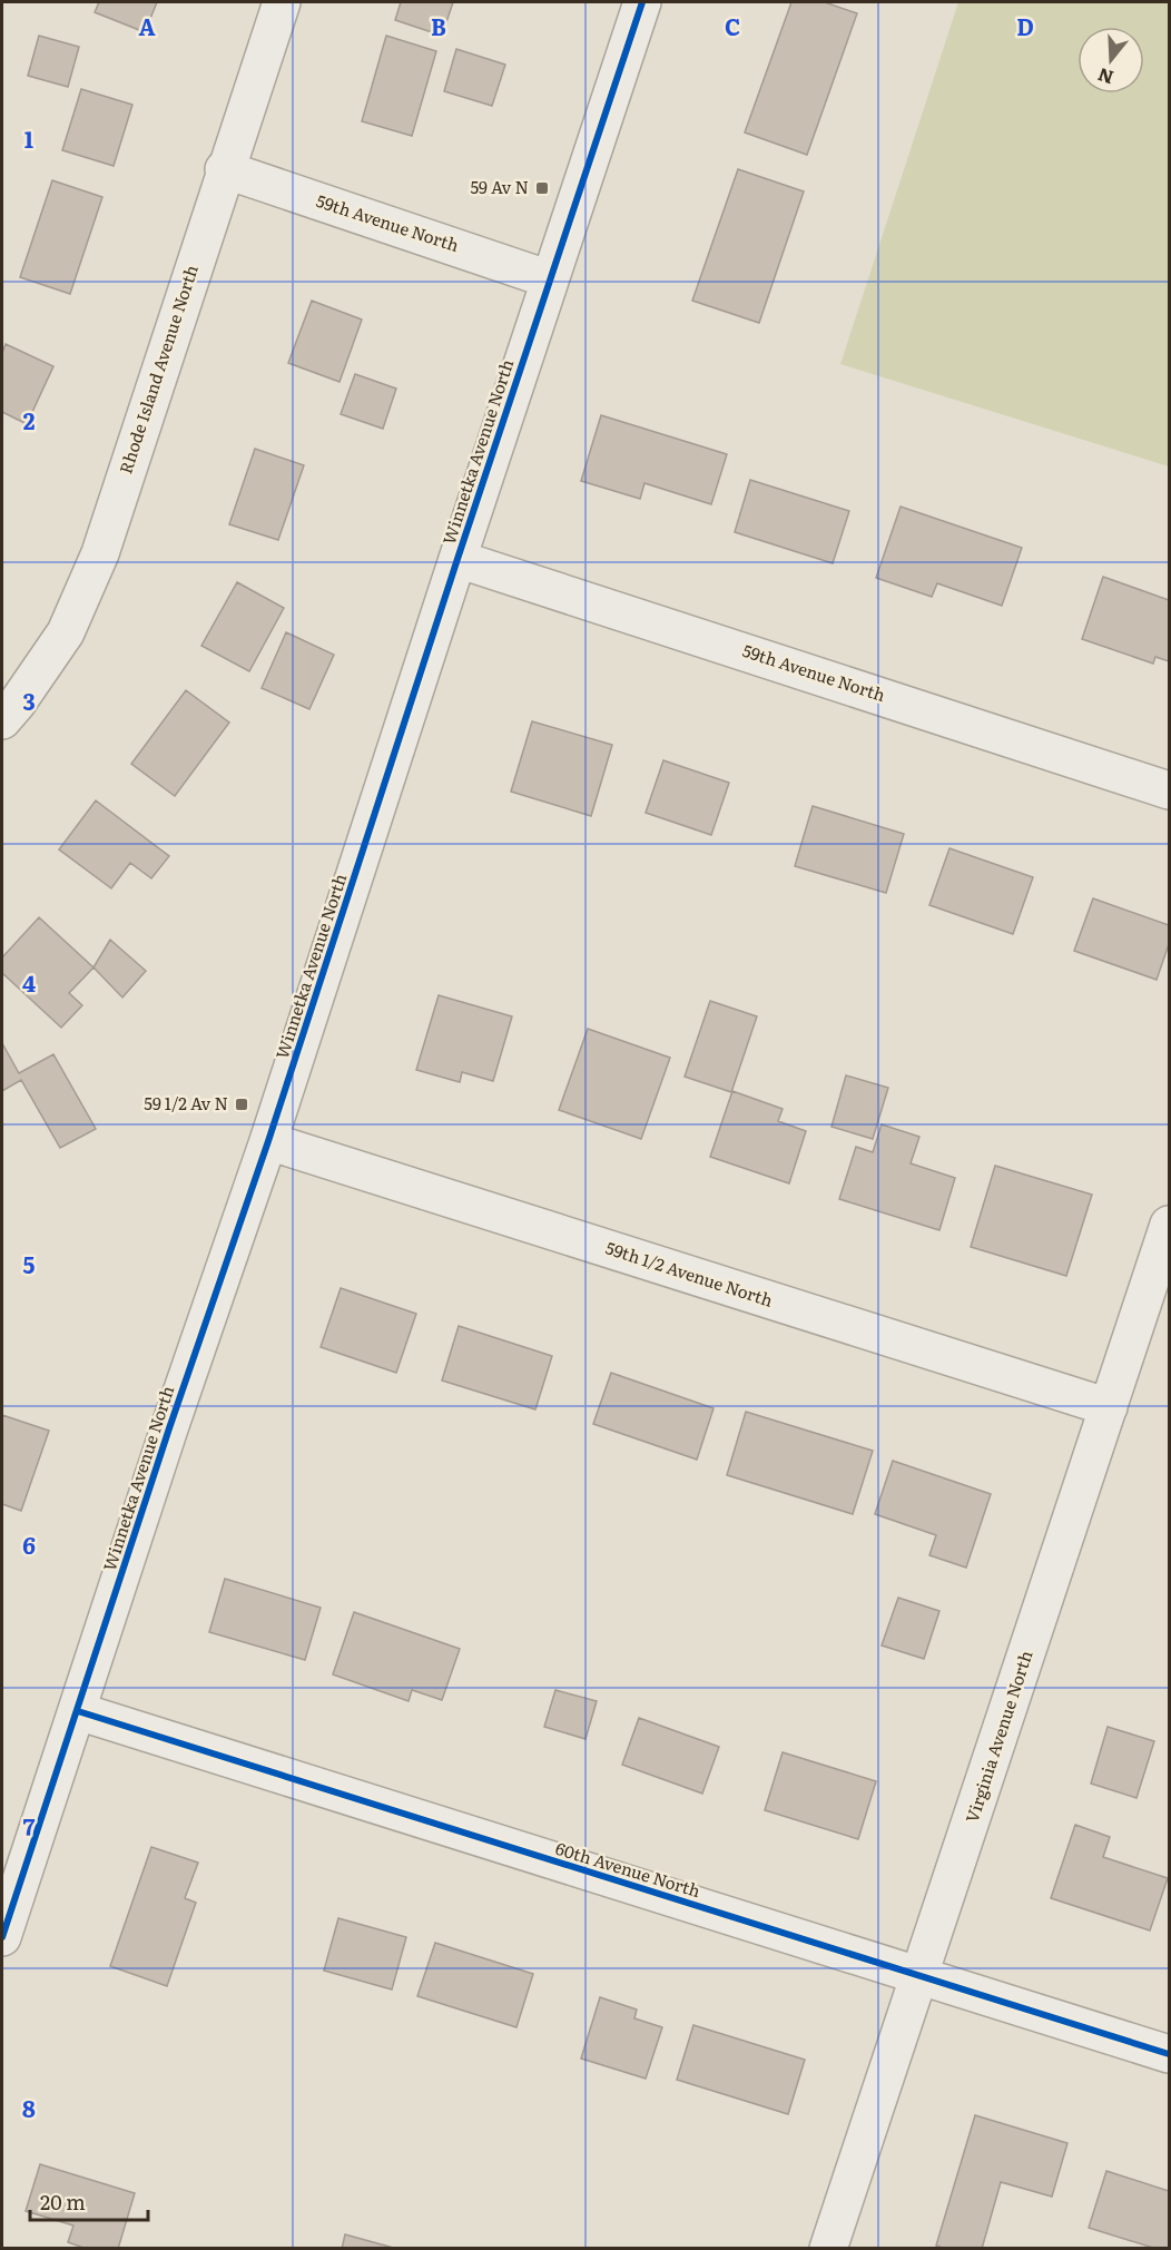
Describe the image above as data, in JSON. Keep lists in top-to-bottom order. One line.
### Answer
{"streets":{"street":["59th Avenue North","Rhode Island Avenue North","Winnetka Avenue North","59th 1/2 Avenue North","Virginia Avenue North","60th Avenue North"]},"crossings":[["59th Avenue North","Rhode Island Avenue North"],["59th Avenue North","Winnetka Avenue North"],["Winnetka Avenue North","59th 1/2 Avenue North"],["Winnetka Avenue North","60th Avenue North"],["59th 1/2 Avenue North","Virginia Avenue North"],["Virginia Avenue North","60th Avenue North"]],"places":{"transit":["59 Av N","59 1/2 Av N"]},"scale_bar":"20 m","north":"bottom","grid":{"columns":["A","B","C","D"],"rows":["1","2","3","4","5","6","7","8"]}}
